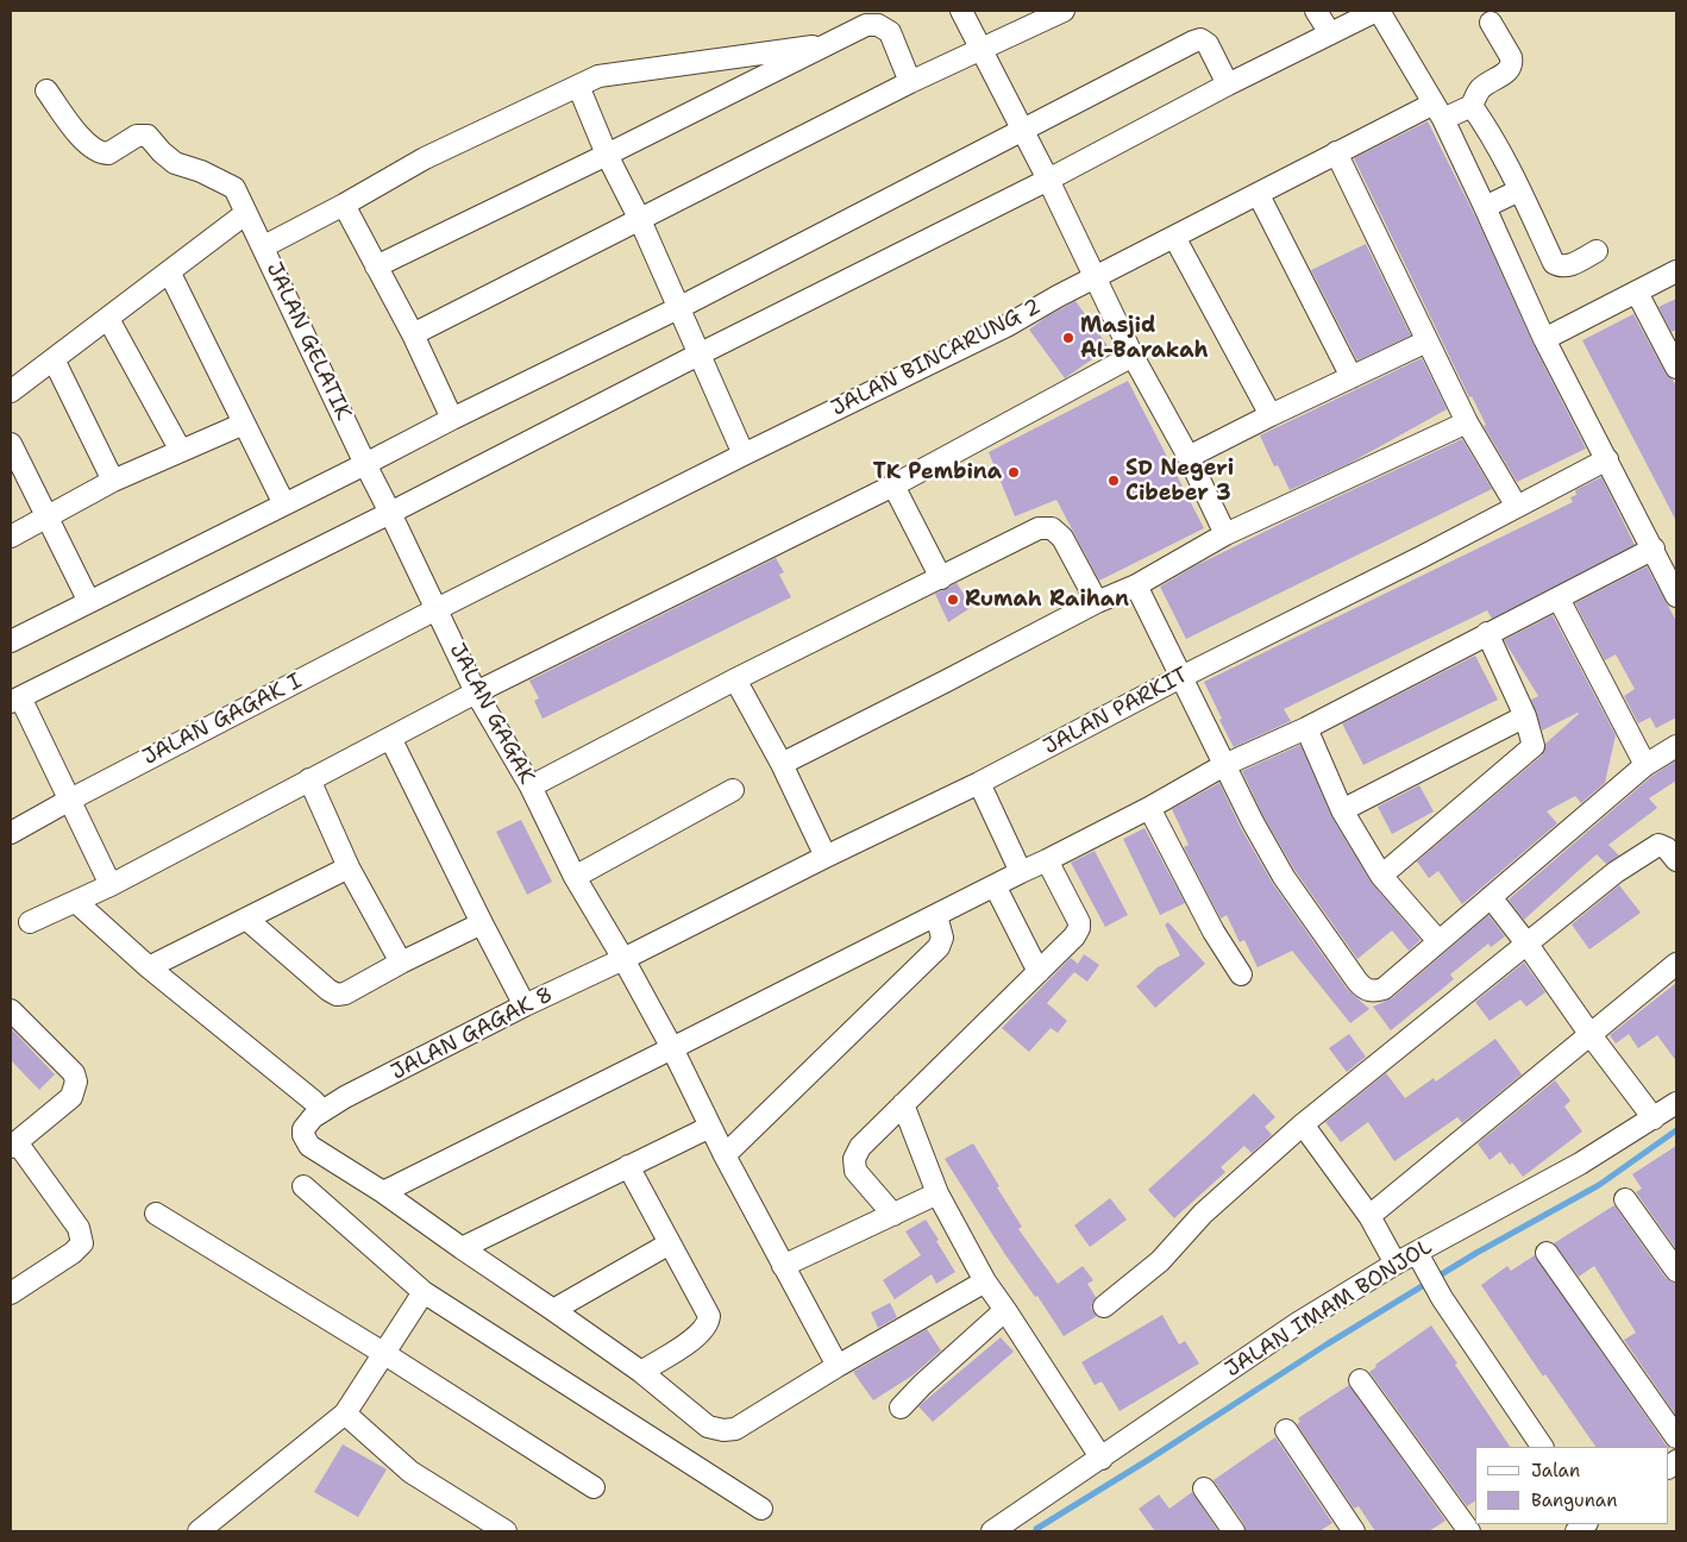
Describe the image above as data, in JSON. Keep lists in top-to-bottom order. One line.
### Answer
{"streets":{"street":["JALAN GELATIK","JALAN BINCARUNG 2","JALAN PARKIT","JALAN GAGAK","JALAN GAGAK I","JALAN GAGAK 8","JALAN IMAM BONJOL"]},"crossings":[["JALAN GELATIK","JALAN GAGAK"],["JALAN BINCARUNG 2","JALAN GAGAK"],["JALAN BINCARUNG 2","JALAN GAGAK I"],["JALAN PARKIT","JALAN GAGAK"],["JALAN PARKIT","JALAN GAGAK 8"],["JALAN GAGAK","JALAN GAGAK I"],["JALAN GAGAK","JALAN GAGAK 8"]],"places":["Masjid Al-Barakah","TK Pembina","SD Negeri Cibeber 3","Rumah Raihan"],"legend":["Jalan","Bangunan"]}
